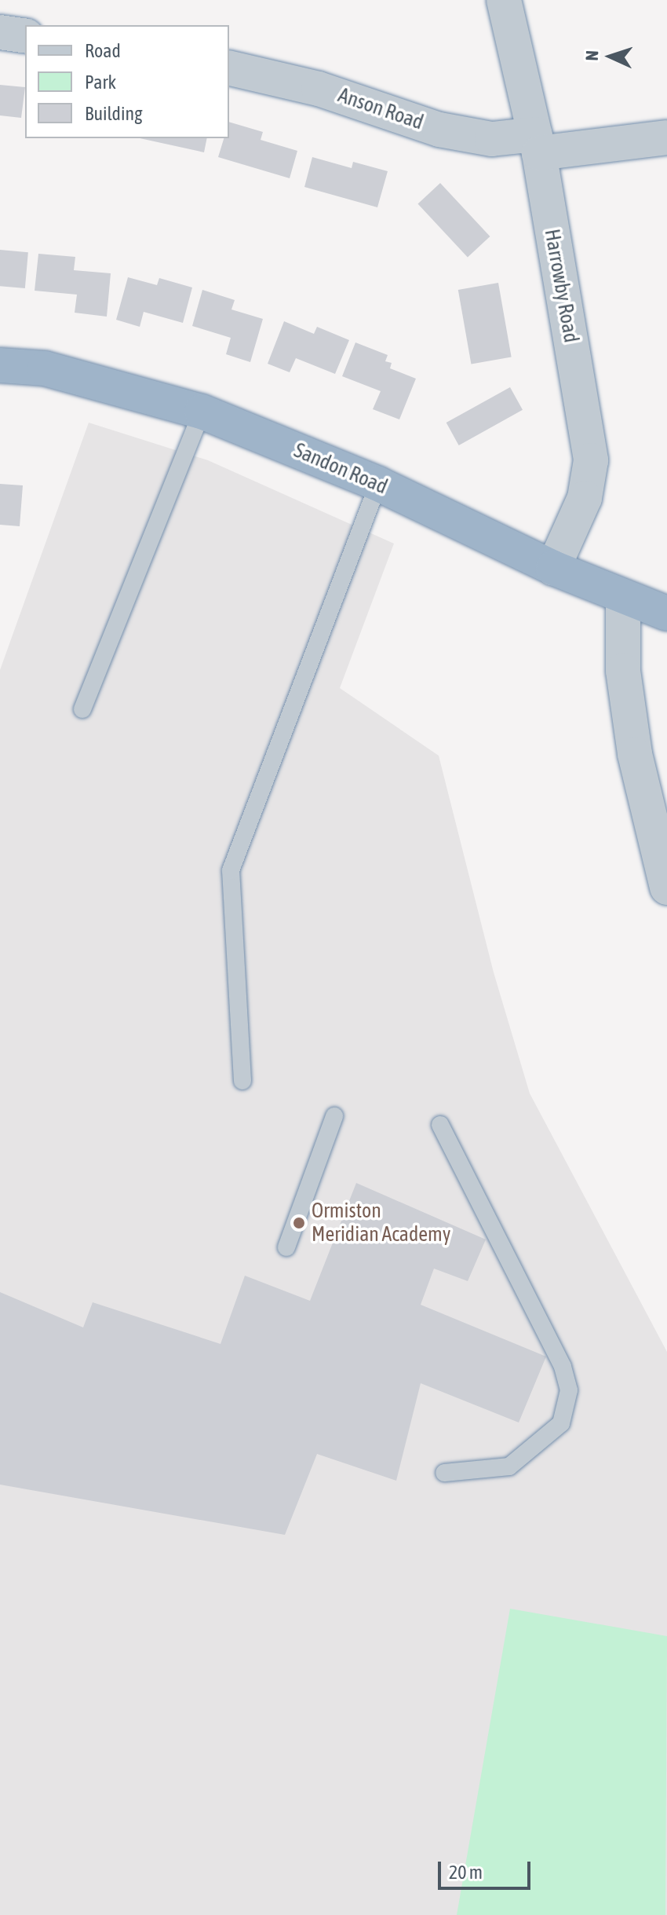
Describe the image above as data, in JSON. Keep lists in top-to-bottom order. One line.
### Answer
{"streets":{"highway":["Sandon Road"],"street":["Anson Road","Harrowby Road"]},"crossings":[["Anson Road","Harrowby Road"],["Harrowby Road","Sandon Road"]],"places":["Ormiston Meridian Academy"],"legend":["Road","Park","Building"],"scale_bar":"20 m","north":"left"}
